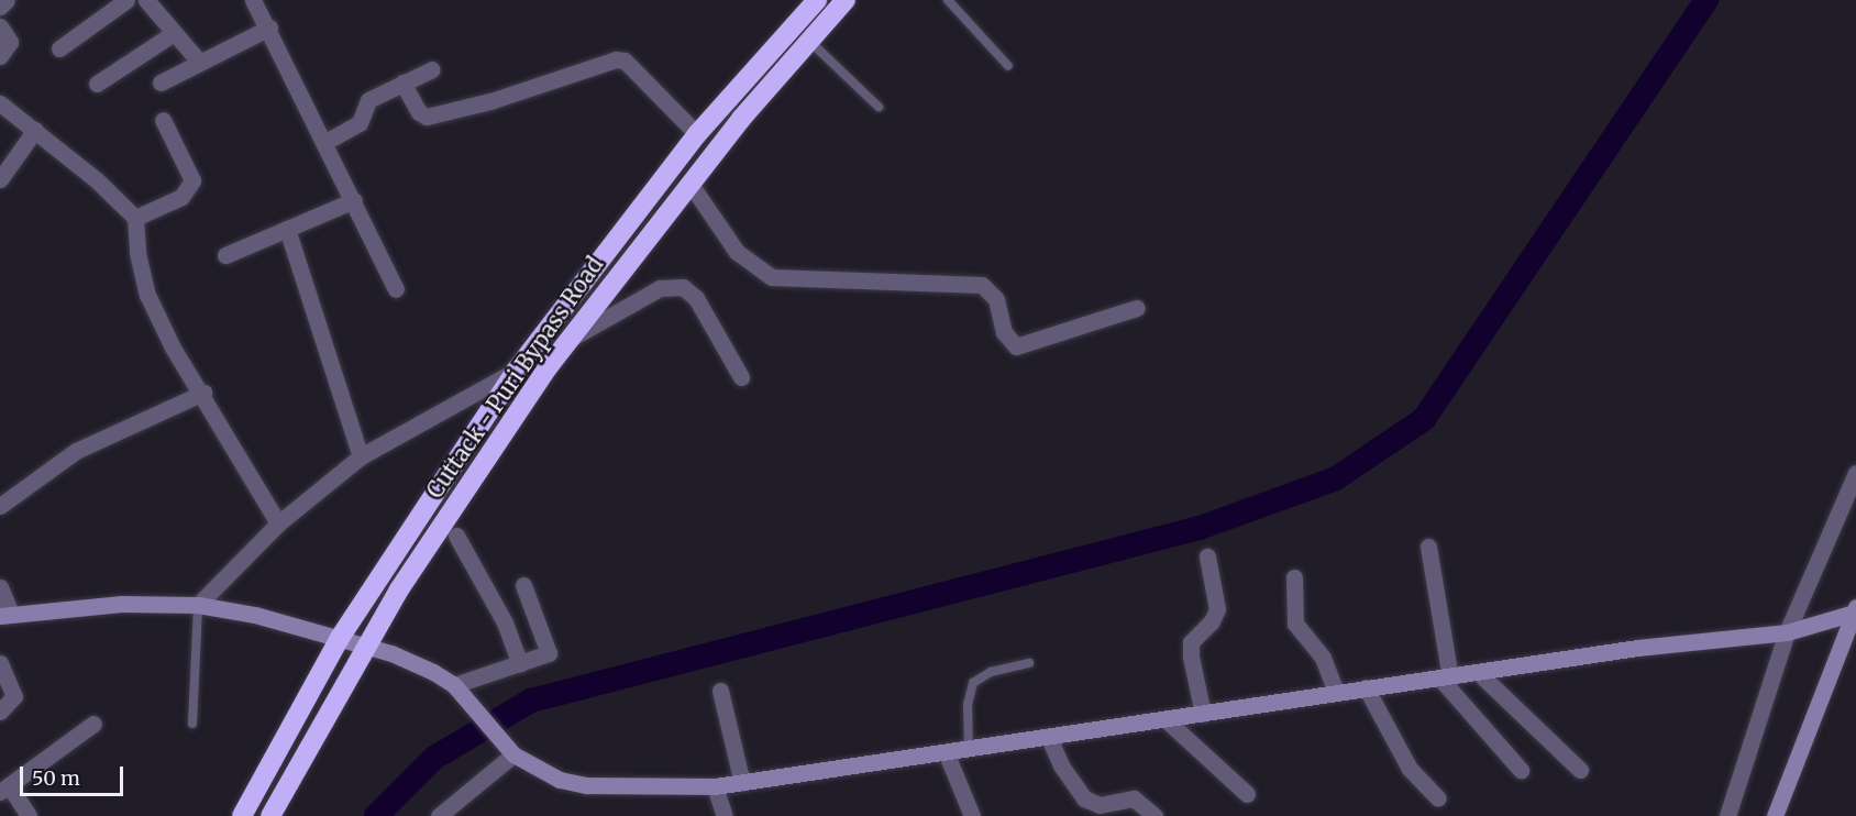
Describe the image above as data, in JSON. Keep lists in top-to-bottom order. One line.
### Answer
{"streets":{"highway":["Cuttack - Puri Bypass Road"]},"scale_bar":"50 m"}
